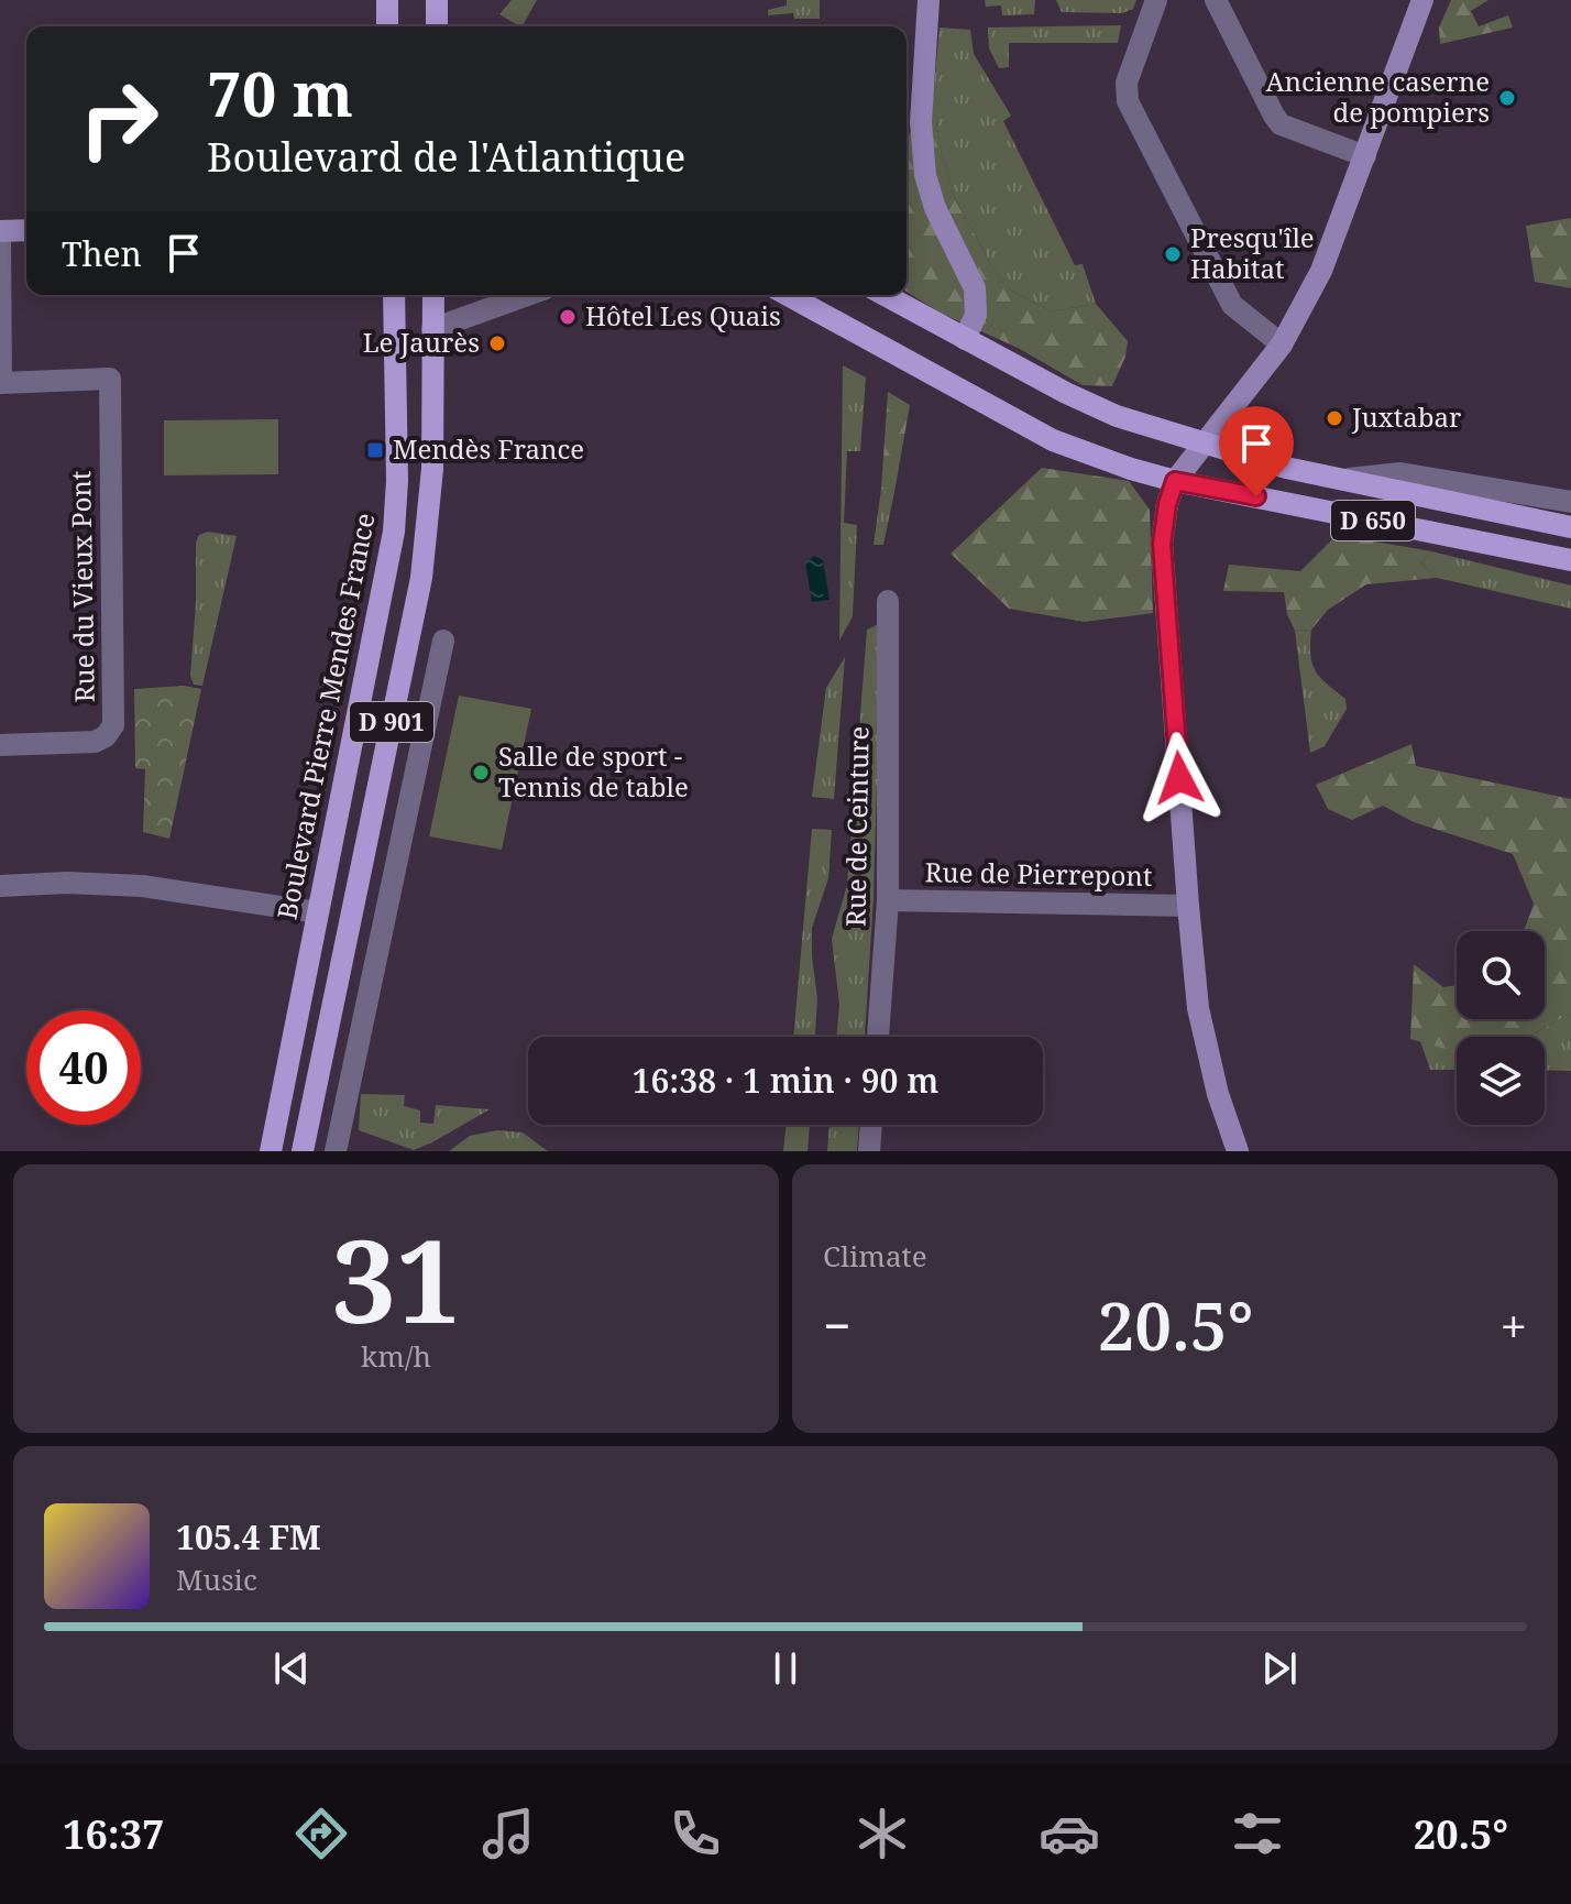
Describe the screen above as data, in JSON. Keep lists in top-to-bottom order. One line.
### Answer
{"streets":{"main road":["D 650","Boulevard Pierre Mendes France","D 901"],"street":["Rue du Vieux Pont","Rue de Ceinture","Rue de Pierrepont"]},"crossings":[["Rue de Ceinture","Rue de Pierrepont"]],"places":{"other":["Ancienne caserne de pompiers","Presqu'île Habitat","Hôtel Les Quais","Le Jaurès","Juxtabar","Salle de sport - Tennis de table"],"transit":["Mendès France"]},"page":{"turn":["70 m","Boulevard de l'Atlantique"],"then":"Then","limit":"40","trip":"16:38 · 1 min · 90 m","tile":[["31","km/h"],"Climate"],"heat":["−","20.5°","+"],"song":["105.4 FM","Music"],"tabs":["16:37","20.5°"]}}
